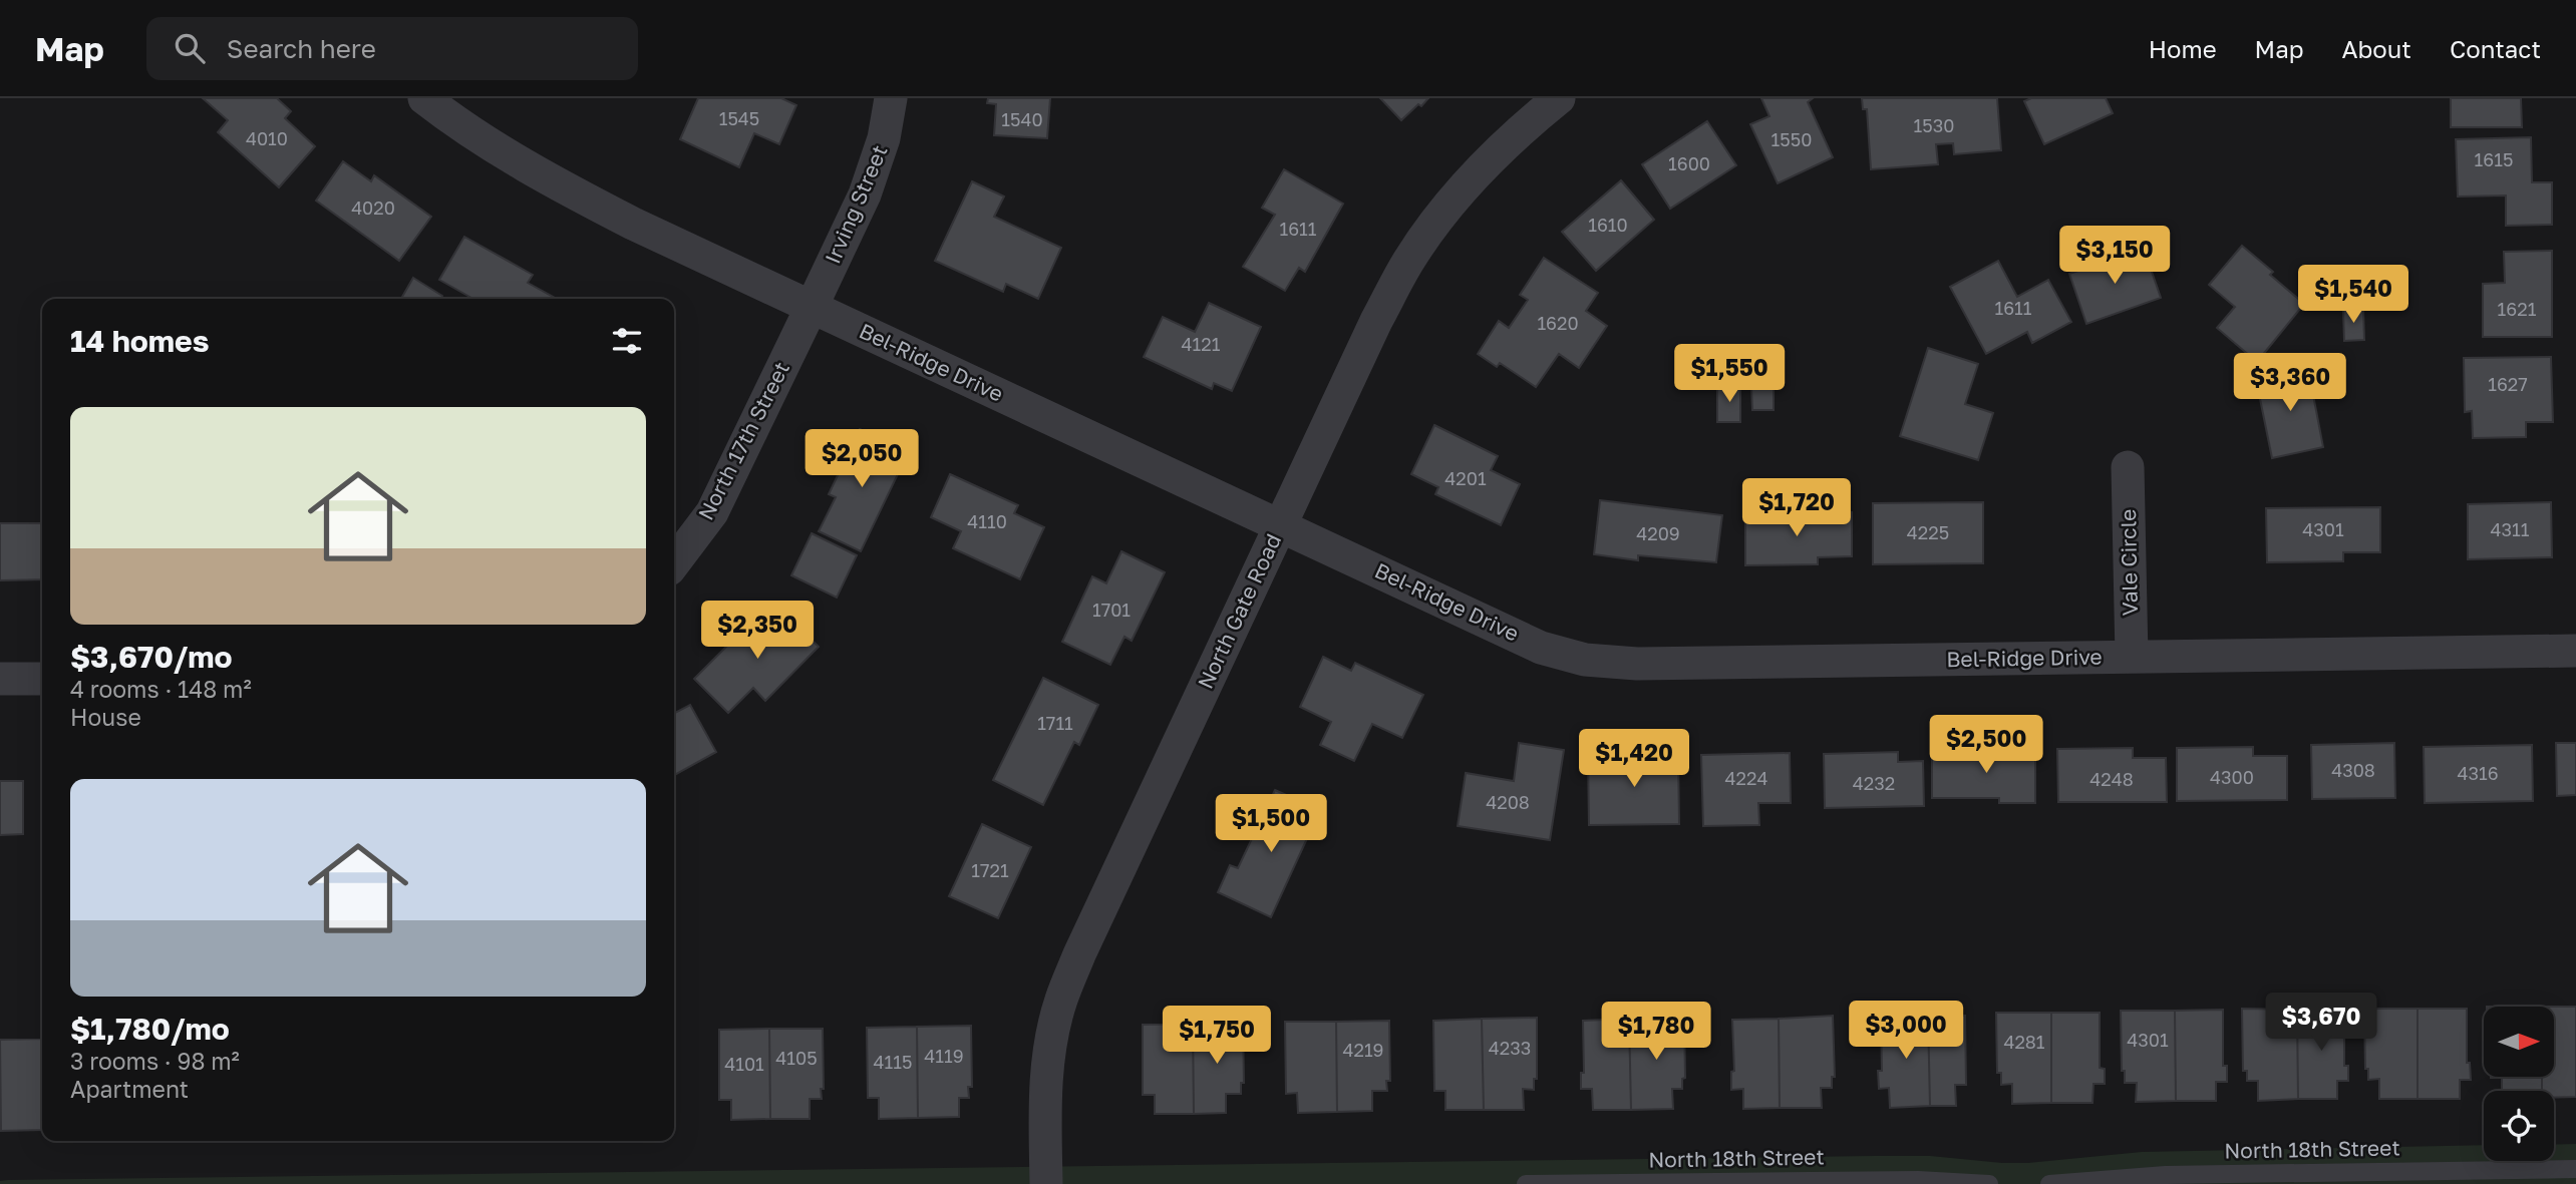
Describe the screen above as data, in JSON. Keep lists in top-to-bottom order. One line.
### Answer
{"streets":{"street":["Irving Street","Bel-Ridge Drive","North 17th Street","Vale Circle","North Gate Road"],"lane":["North 18th Street"]},"crossings":[["Irving Street","Bel-Ridge Drive"],["Irving Street","North 17th Street"],["Bel-Ridge Drive","North 17th Street"],["Bel-Ridge Drive","Vale Circle"],["Bel-Ridge Drive","North Gate Road"]],"house_numbers":["1545","1540","1530","4010","1550","1615","1600","4020","1610","1611","1611","1621","1620","4121","1627","4201","4110","4301","4311","4225","4209","1701","1711","4308","4316","4300","4224","4248","4232","4208","1721","4301","4281","4233","4219","4119","4105","4115","4101"],"north":"right","page":{"header":"Map","search":"Search here","nav":["Home","Map","About","Contact"],"price":["$3,150","$1,540","$1,550","$3,360","$2,050","$1,720","$2,350","$2,500","$1,420","$1,500","$3,670","$3,000","$1,780","$1,750"],"heading":"14 homes","list":[{"name":"$3,670/mo","note":"4 rooms · 148 m² · House"},{"name":"$1,780/mo","note":"3 rooms · 98 m² · Apartment"}]}}
